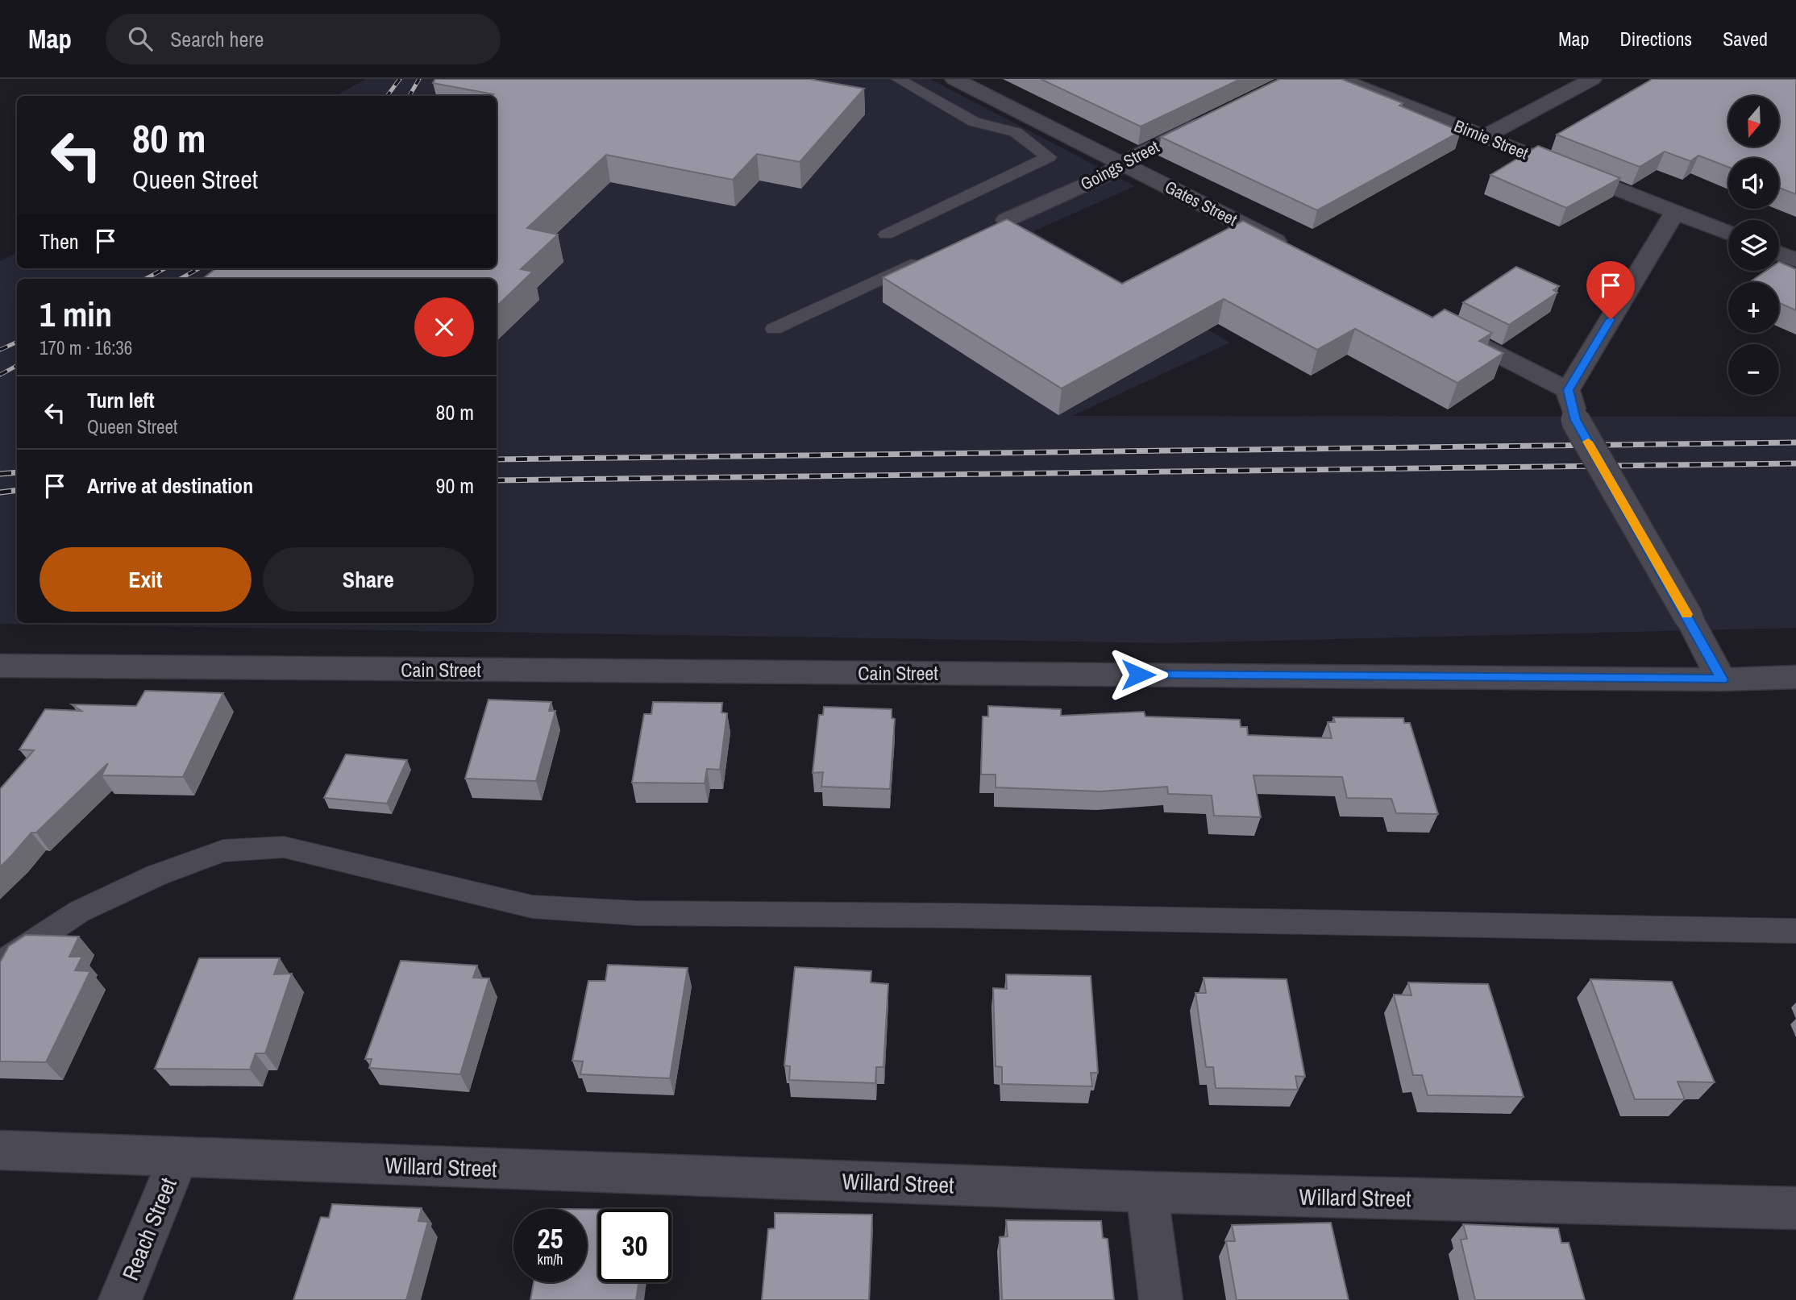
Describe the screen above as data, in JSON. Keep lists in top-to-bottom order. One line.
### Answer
{"streets":{"street":["Birnie Street","Goings Street","Gates Street","Cain Street","Willard Street","Reach Street"]},"crossings":[["Goings Street","Gates Street"],["Willard Street","Reach Street"]],"north":"bottom","page":{"header":"Map","search":"Search here","nav":["Map","Directions","Saved"],"map_buttons":["+","−"],"turn":["80 m","Queen Street"],"then":"Then","heading":["1 min","170 m · 16:36"],"list":[{"name":"Turn left","note":"Queen Street","value":"80 m"},{"name":"Arrive at destination","value":"90 m"}],"buttons":["Exit","Share"],"speed":"25 km/h","limit":"30"}}
